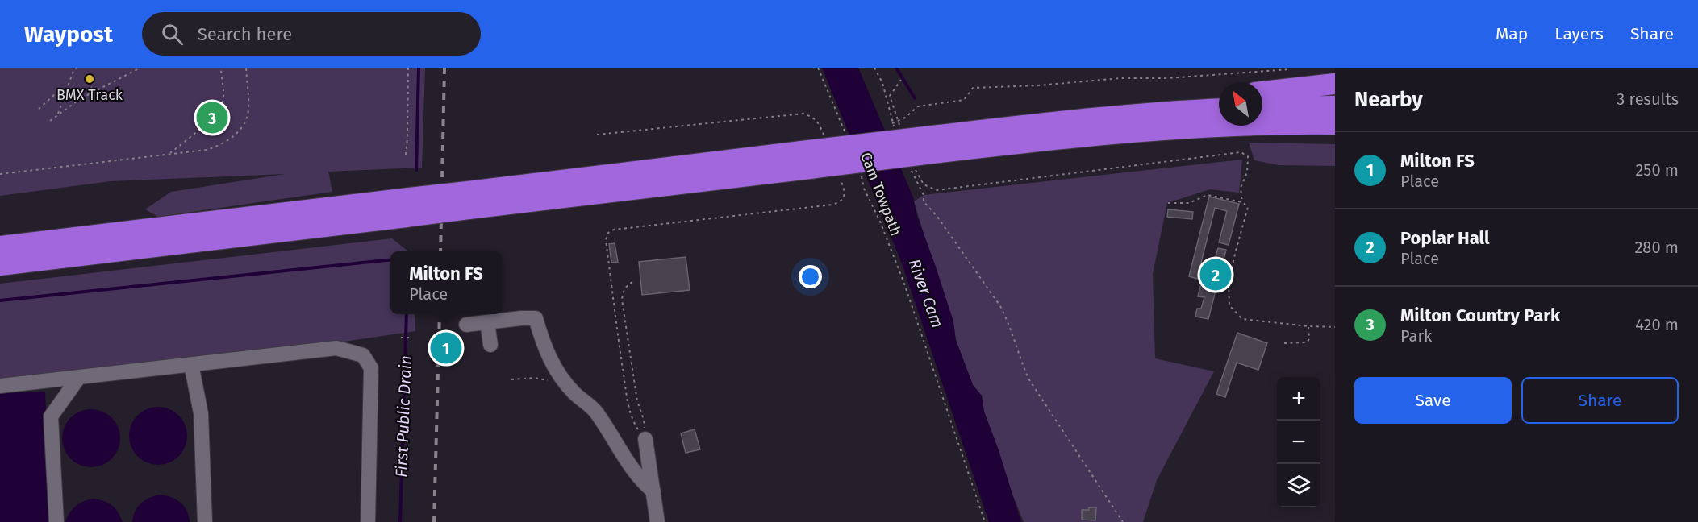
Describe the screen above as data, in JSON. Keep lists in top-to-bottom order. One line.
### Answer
{"streets":{"path":["Cam Towpath"]},"water":["River Cam","First Public Drain"],"places":["BMX Track"],"north":"top left","page":{"header":"Waypost","search":"Search here","nav":["Map","Layers","Share"],"heading":["Nearby","3 results"],"pins":["3","2","1"],"list":[{"mark":"1","name":"Milton FS","note":"Place","value":"250 m"},{"mark":"2","name":"Poplar Hall","note":"Place","value":"280 m"},{"mark":"3","name":"Milton Country Park","note":"Park","value":"420 m"}],"popup":["Milton FS","Place"],"buttons":["Save","Share"],"map_buttons":["+","−"]}}
